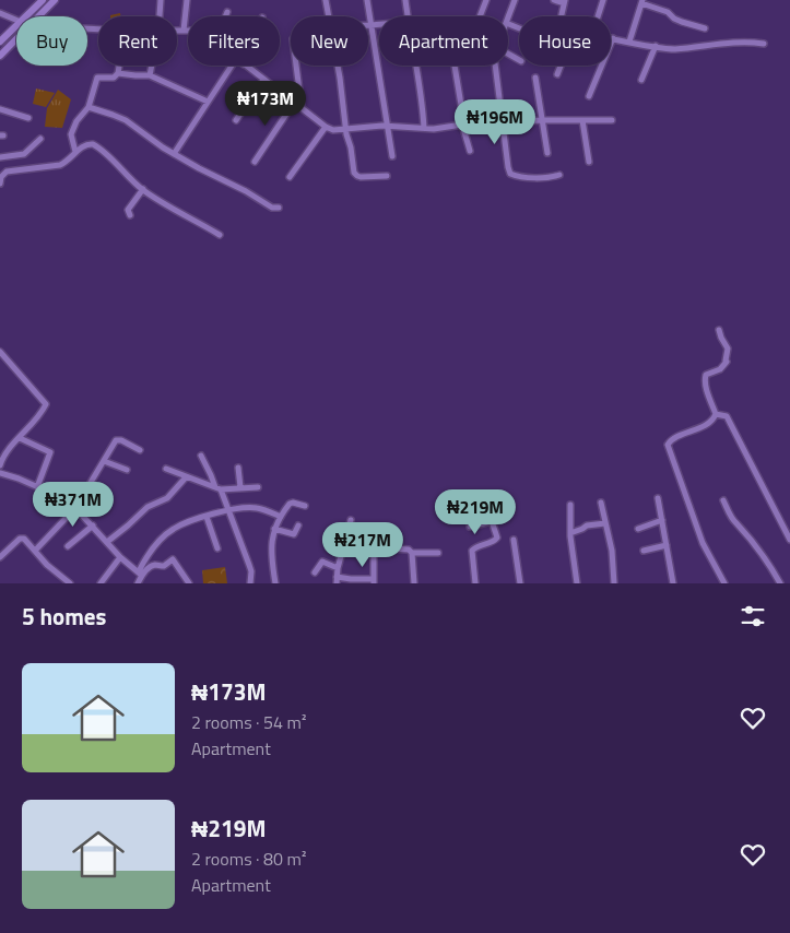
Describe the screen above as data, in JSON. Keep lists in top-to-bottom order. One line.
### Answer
{"page":{"chip":["Buy","Rent","Filters","New","Apartment","House"],"price":["₦173M","₦196M","₦371M","₦219M","₦217M"],"heading":"5 homes","list":[{"name":"₦173M","note":"2 rooms · 54 m² · Apartment"},{"name":"₦219M","note":"2 rooms · 80 m² · Apartment"}]}}
